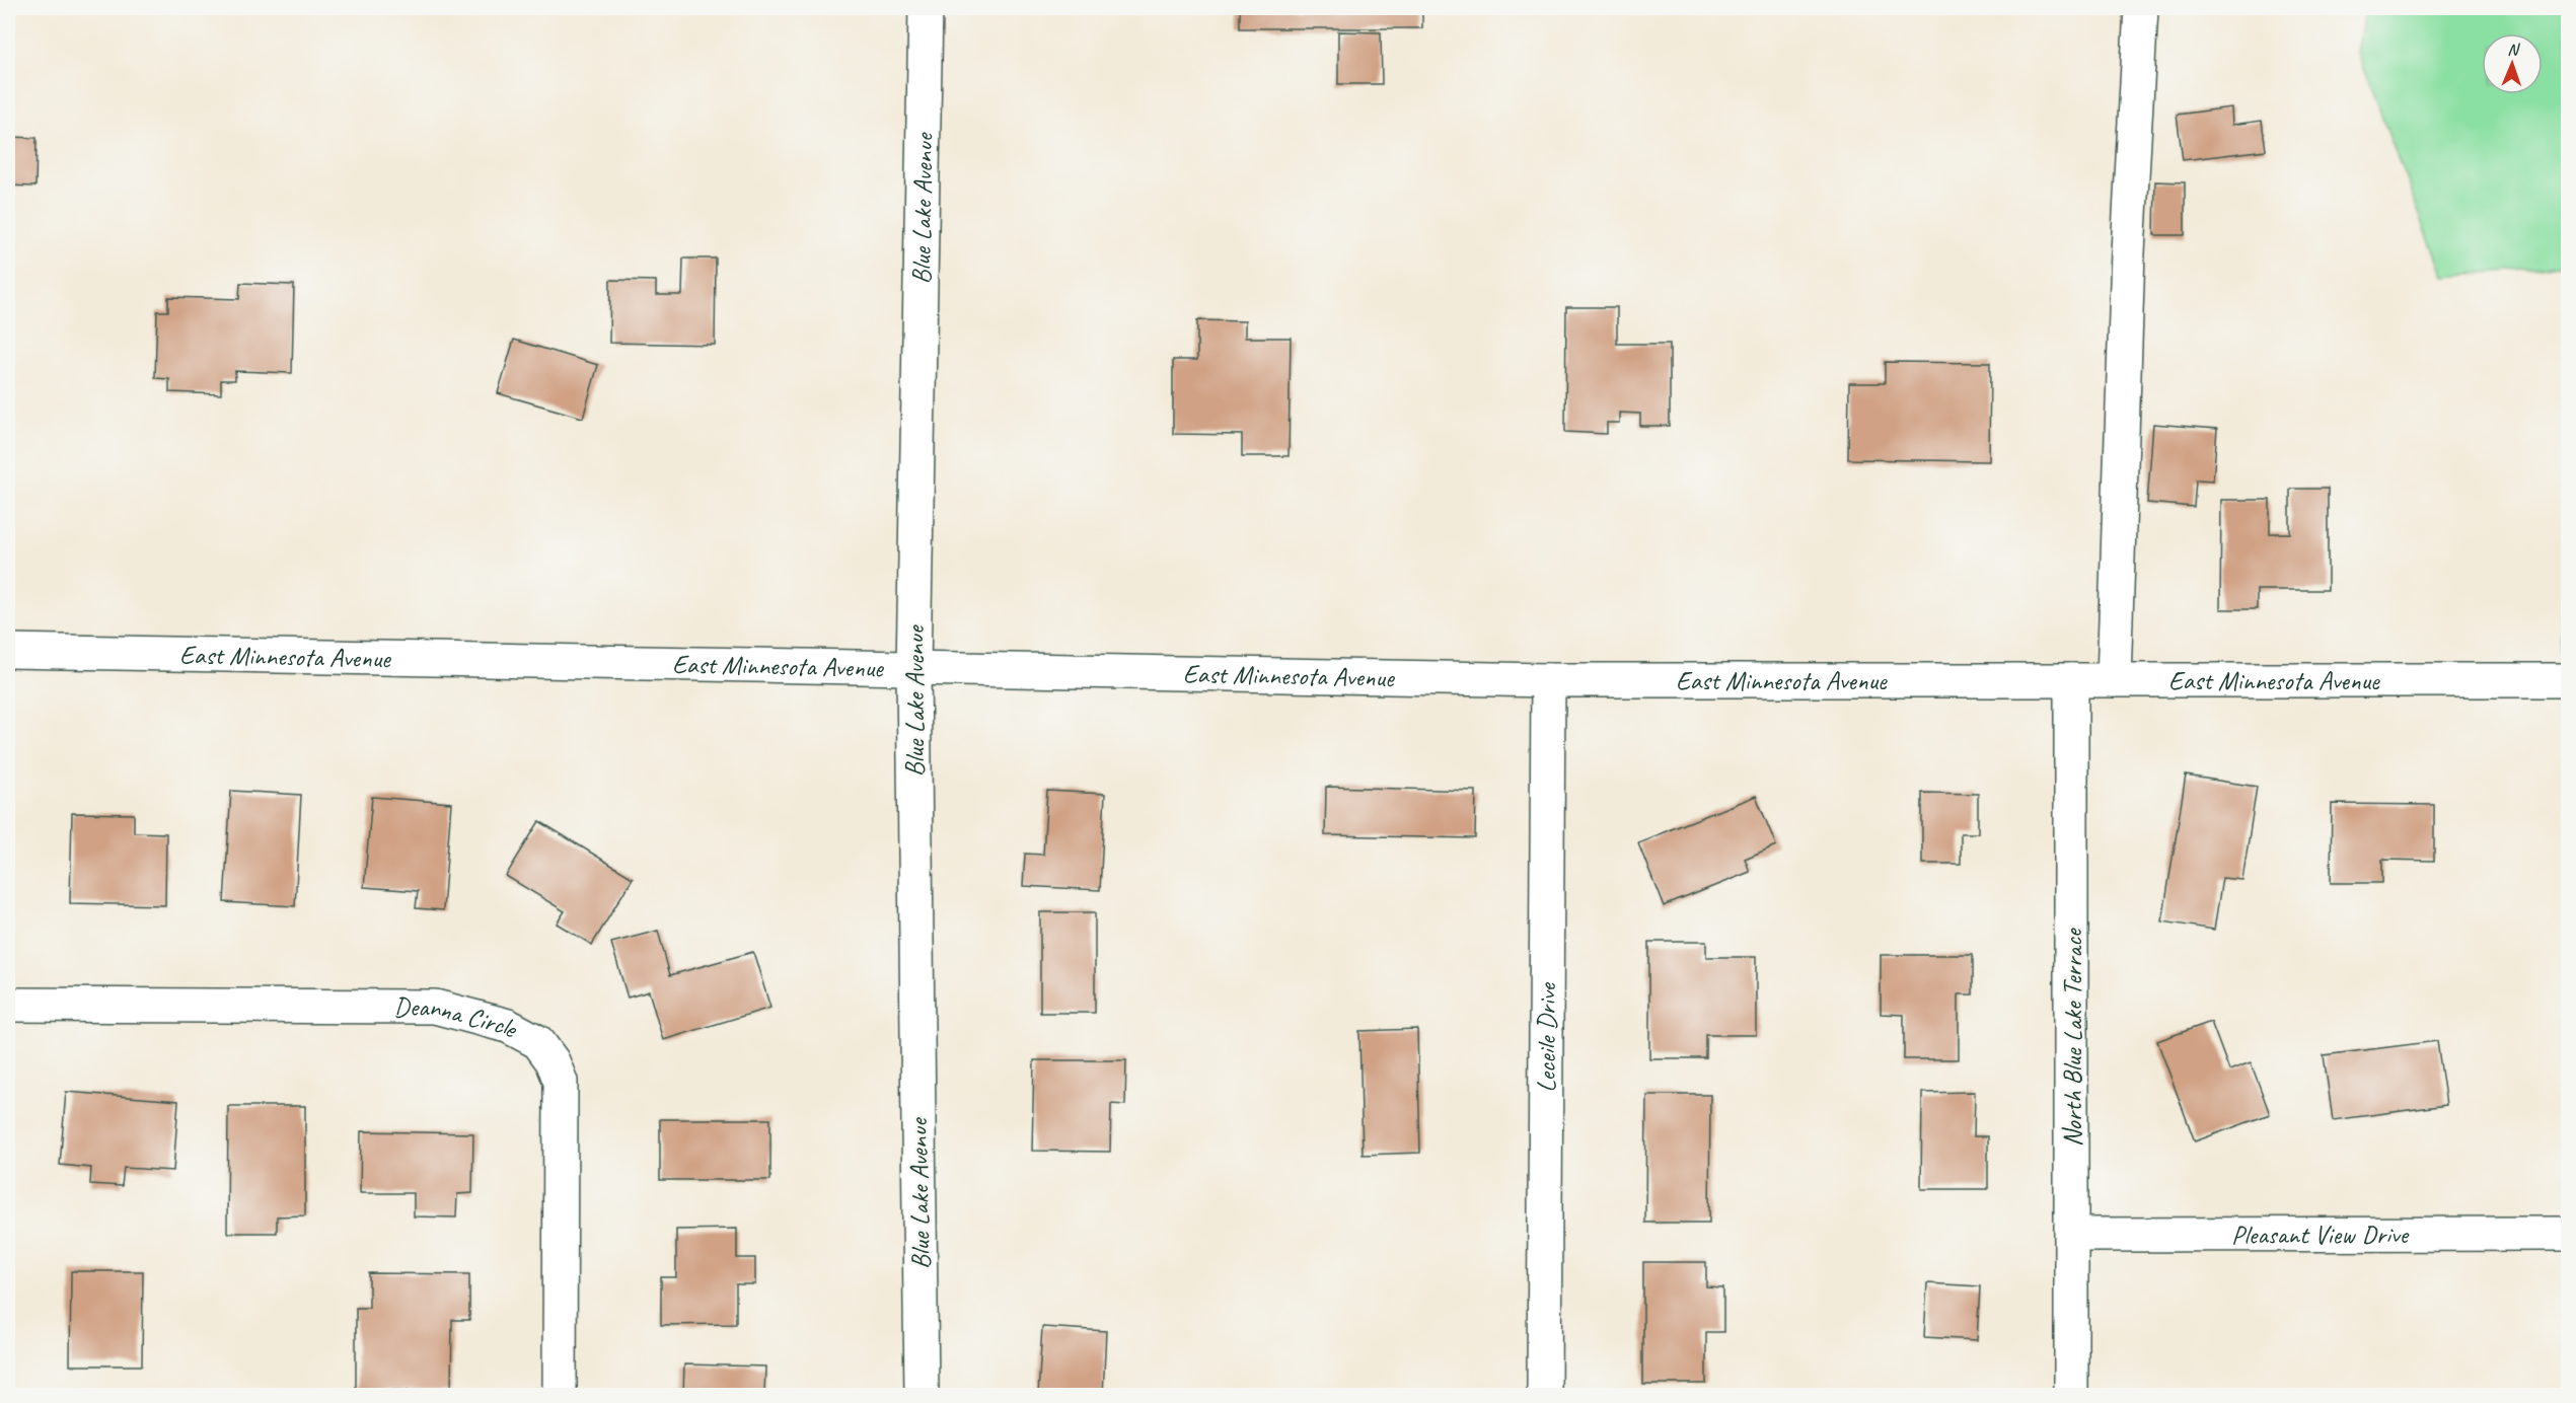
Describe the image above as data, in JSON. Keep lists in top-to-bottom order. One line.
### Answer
{"streets":{"street":["Blue Lake Avenue","East Minnesota Avenue","Deanna Circle","Leceile Drive","North Blue Lake Terrace","Pleasant View Drive"]},"crossings":[["Blue Lake Avenue","East Minnesota Avenue"],["East Minnesota Avenue","Leceile Drive"],["East Minnesota Avenue","North Blue Lake Terrace"],["North Blue Lake Terrace","Pleasant View Drive"]],"north":"top"}
